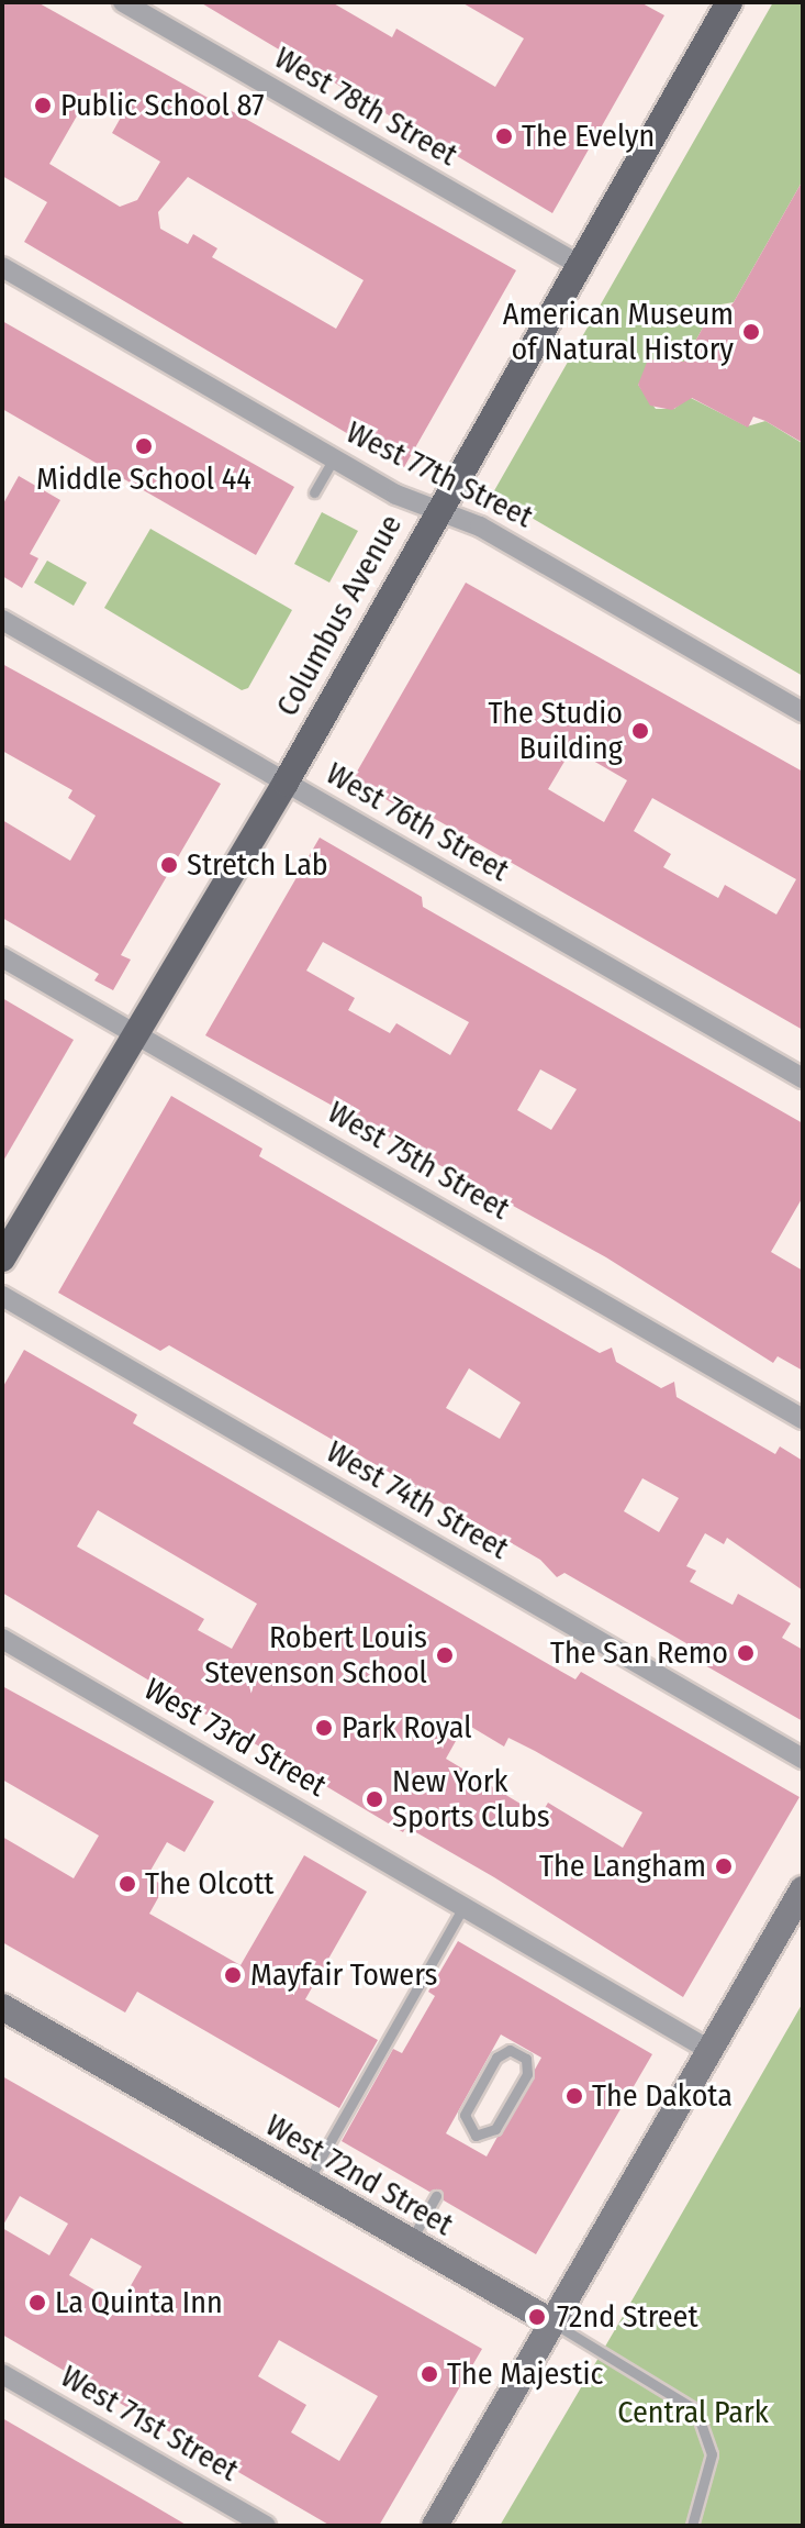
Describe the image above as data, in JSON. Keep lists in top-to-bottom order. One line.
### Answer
{"streets":{"main road":["Columbus Avenue","West 72nd Street"],"street":["West 78th Street","West 77th Street","West 76th Street","West 75th Street","West 74th Street","West 73rd Street","West 71st Street"]},"crossings":[["West 78th Street","Columbus Avenue"],["West 77th Street","Columbus Avenue"],["Columbus Avenue","West 76th Street"],["Columbus Avenue","West 75th Street"]],"parks":["Central Park"],"places":["Public School 87","The Evelyn","American Museum of Natural History","Middle School 44","The Studio Building","Stretch Lab","The San Remo","Robert Louis Stevenson School","Park Royal","New York Sports Clubs","The Langham","The Olcott","Mayfair Towers","The Dakota","La Quinta Inn","72nd Street","The Majestic"]}
